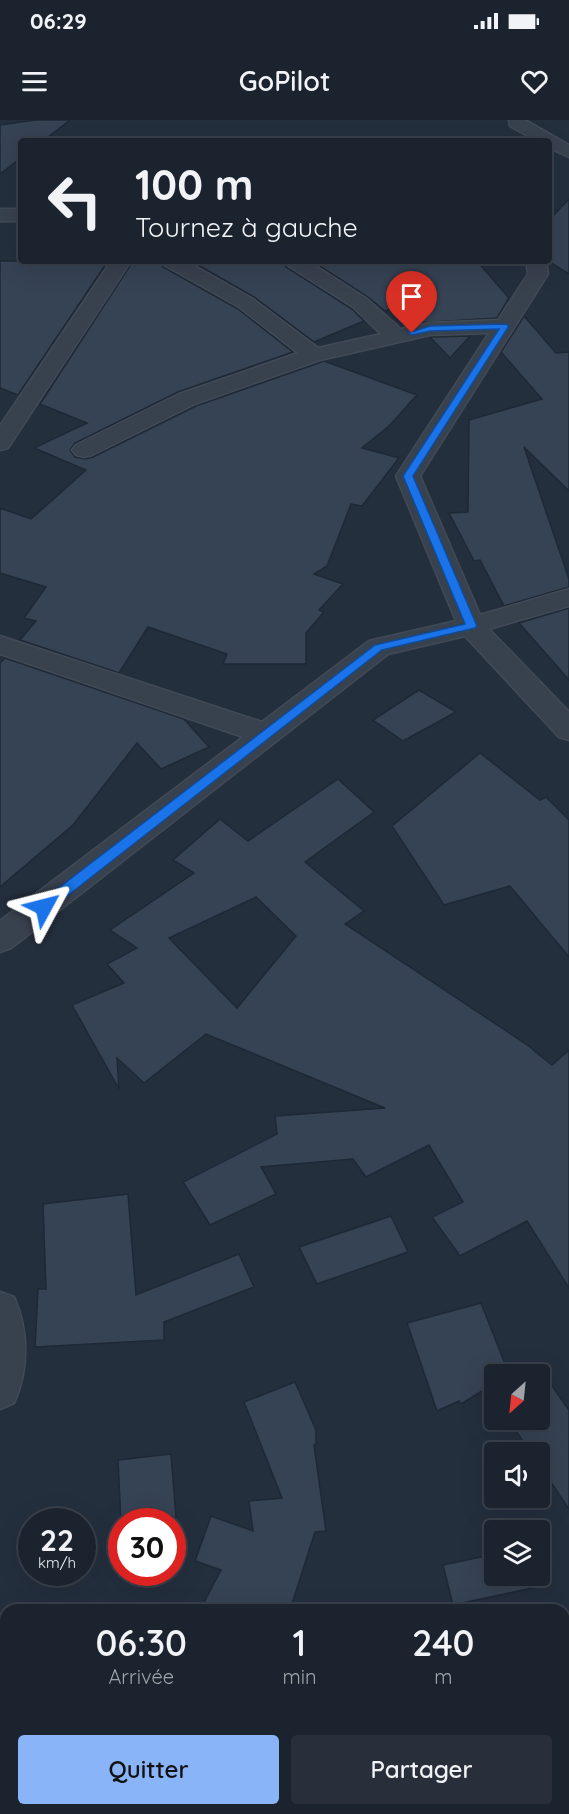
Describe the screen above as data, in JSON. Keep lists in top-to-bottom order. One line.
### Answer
{"north":"bottom left","page":{"status":"06:29","header":"GoPilot","turn":["100 m","Tournez à gauche"],"speed":"22 km/h","limit":"30","eta":["06:30","Arrivée","1","min","240","m"],"buttons":["Quitter","Partager"]}}
